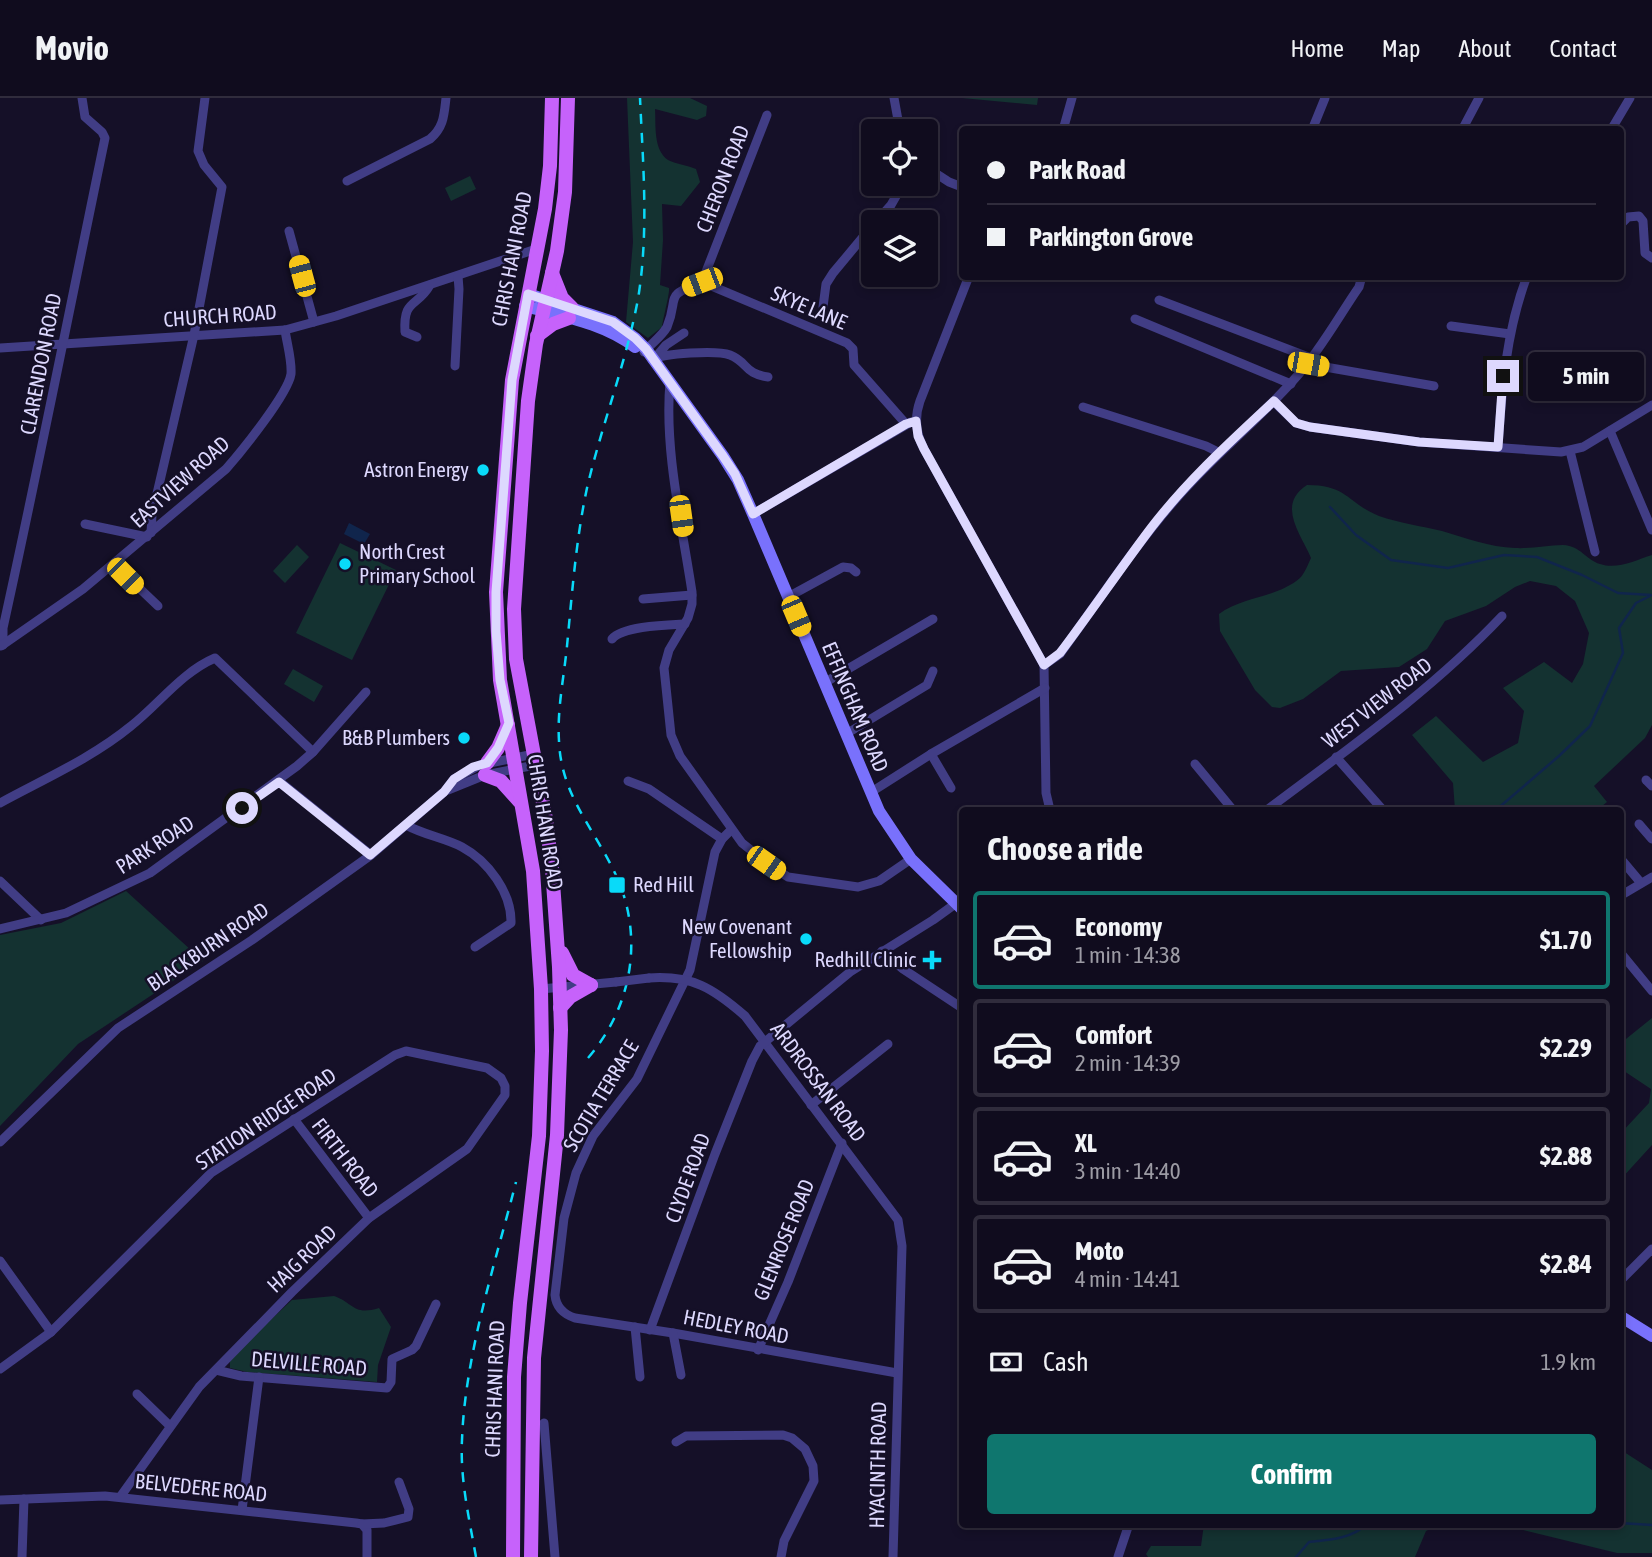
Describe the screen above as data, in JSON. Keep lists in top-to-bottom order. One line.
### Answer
{"streets":{"main road":["CHRIS HANI ROAD"],"street":["CHERON ROAD","SKYE LANE","CHURCH ROAD","CLARENDON ROAD","EASTVIEW ROAD","WEST VIEW ROAD","EFFINGHAM ROAD","PARK ROAD","BLACKBURN ROAD","ARDROSSAN ROAD","SCOTIA TERRACE","STATION RIDGE ROAD","FIRTH ROAD","CLYDE ROAD","GLENROSE ROAD","HAIG ROAD","HEDLEY ROAD","DELVILLE ROAD","HYACINTH ROAD","BELVEDERE ROAD"]},"crossings":[["CHERON ROAD","SKYE LANE"],["CHRIS HANI ROAD","CHURCH ROAD"],["CHRIS HANI ROAD","EFFINGHAM ROAD"],["CHRIS HANI ROAD","BLACKBURN ROAD"],["CHRIS HANI ROAD","ARDROSSAN ROAD"],["CHURCH ROAD","CLARENDON ROAD"],["CHURCH ROAD","EASTVIEW ROAD"],["CLARENDON ROAD","EASTVIEW ROAD"],["ARDROSSAN ROAD","SCOTIA TERRACE"],["ARDROSSAN ROAD","CLYDE ROAD"],["ARDROSSAN ROAD","GLENROSE ROAD"],["ARDROSSAN ROAD","HEDLEY ROAD"],["ARDROSSAN ROAD","HYACINTH ROAD"],["SCOTIA TERRACE","HEDLEY ROAD"],["STATION RIDGE ROAD","FIRTH ROAD"],["STATION RIDGE ROAD","HAIG ROAD"],["FIRTH ROAD","HAIG ROAD"],["CLYDE ROAD","HEDLEY ROAD"],["GLENROSE ROAD","HEDLEY ROAD"],["HAIG ROAD","DELVILLE ROAD"],["HAIG ROAD","BELVEDERE ROAD"],["HEDLEY ROAD","HYACINTH ROAD"]],"places":{"other":["Astron Energy","North Crest Primary School","B&B Plumbers","New Covenant Fellowship"],"transit":["Red Hill"],"health":["Redhill Clinic"]},"page":{"header":"Movio","nav":["Home","Map","About","Contact"],"banner":["Park Road","Parkington Grove"],"bubble":"5 min","heading":"Choose a ride","list":[{"name":"Economy","note":"1 min · 14:38","value":"$1.70"},{"name":"Comfort","note":"2 min · 14:39","value":"$2.29"},{"name":"XL","note":"3 min · 14:40","value":"$2.88"},{"name":"Moto","note":"4 min · 14:41","value":"$2.84"}],"pay":["Cash","1.9 km"],"buttons":"Confirm"}}
